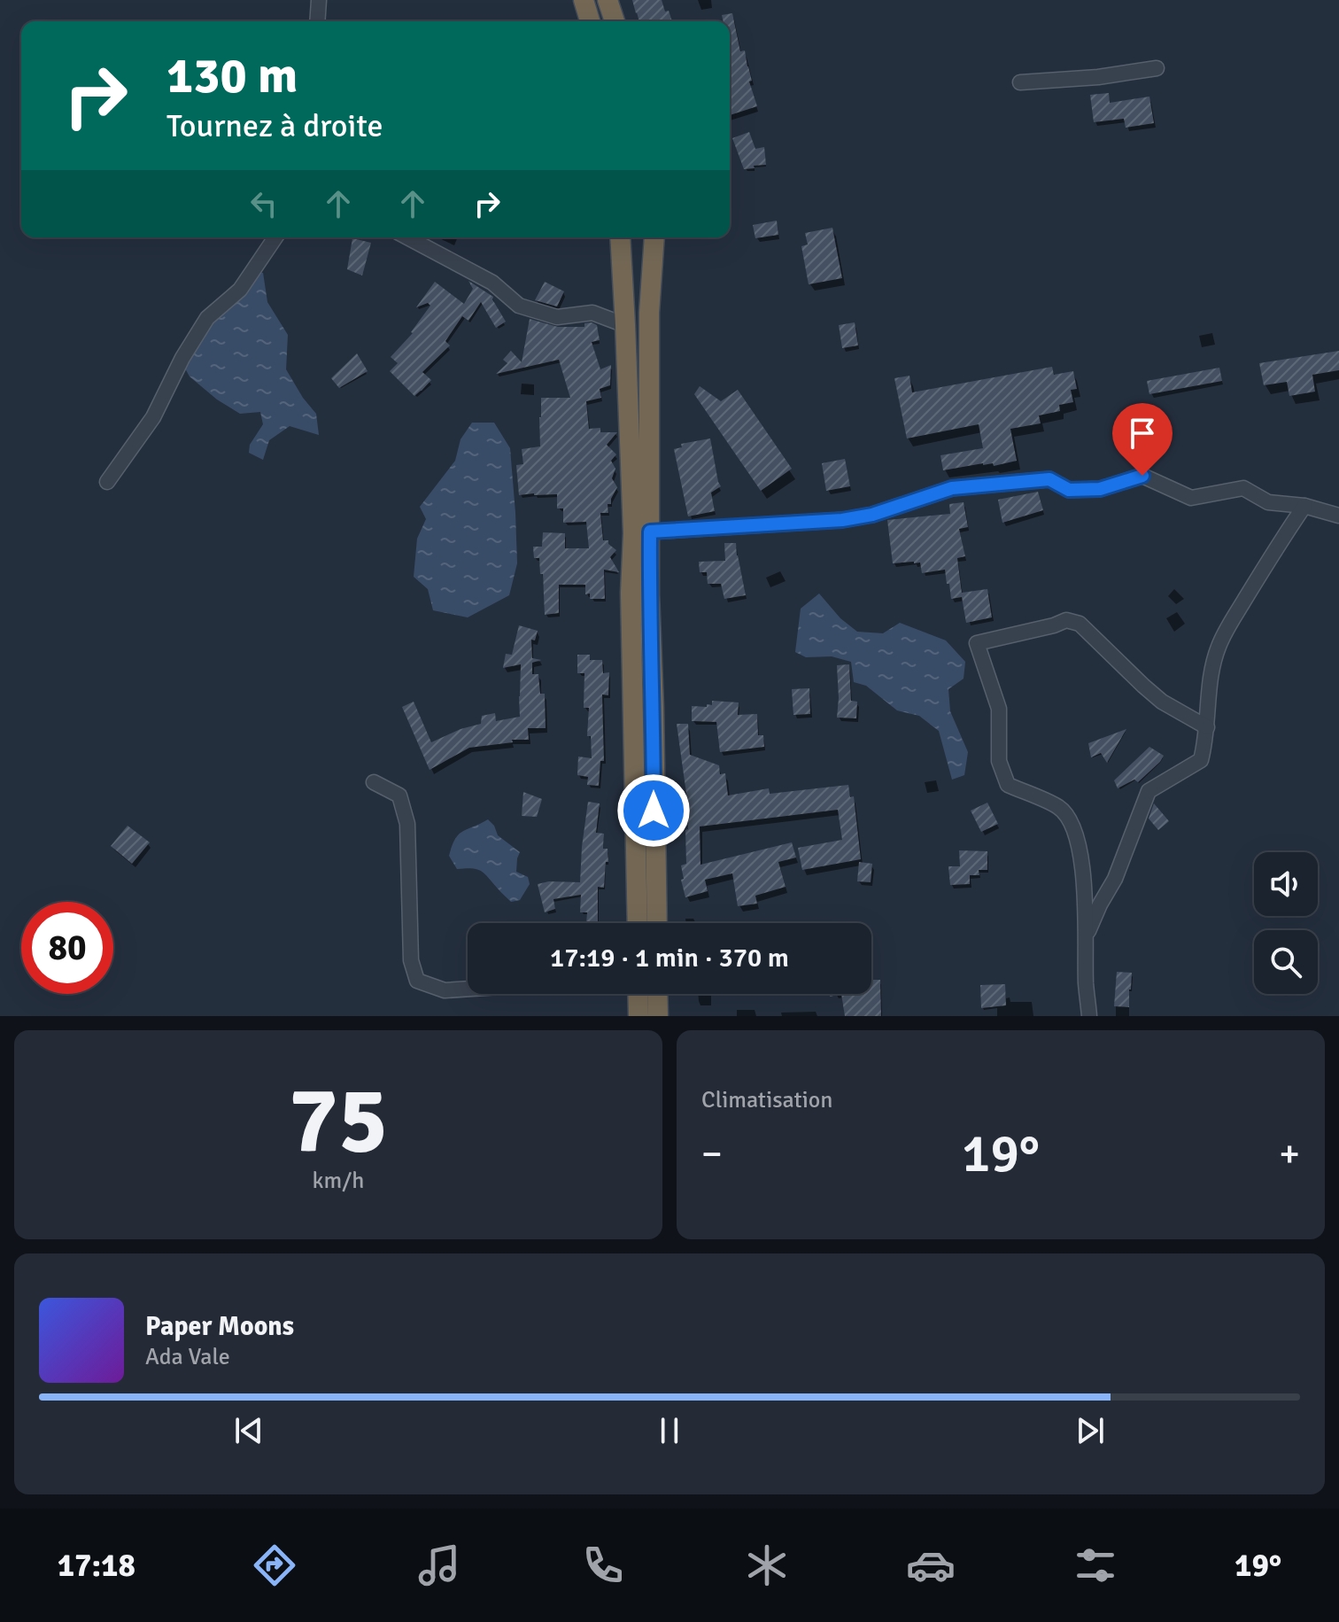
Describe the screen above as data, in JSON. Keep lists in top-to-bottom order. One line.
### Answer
{"page":{"turn":["130 m","Tournez à droite"],"limit":"80","trip":"17:19 · 1 min · 370 m","tile":[["75","km/h"],"Climatisation"],"heat":["−","19°","+"],"song":["Paper Moons","Ada Vale"],"tabs":["17:18","19°"]}}
